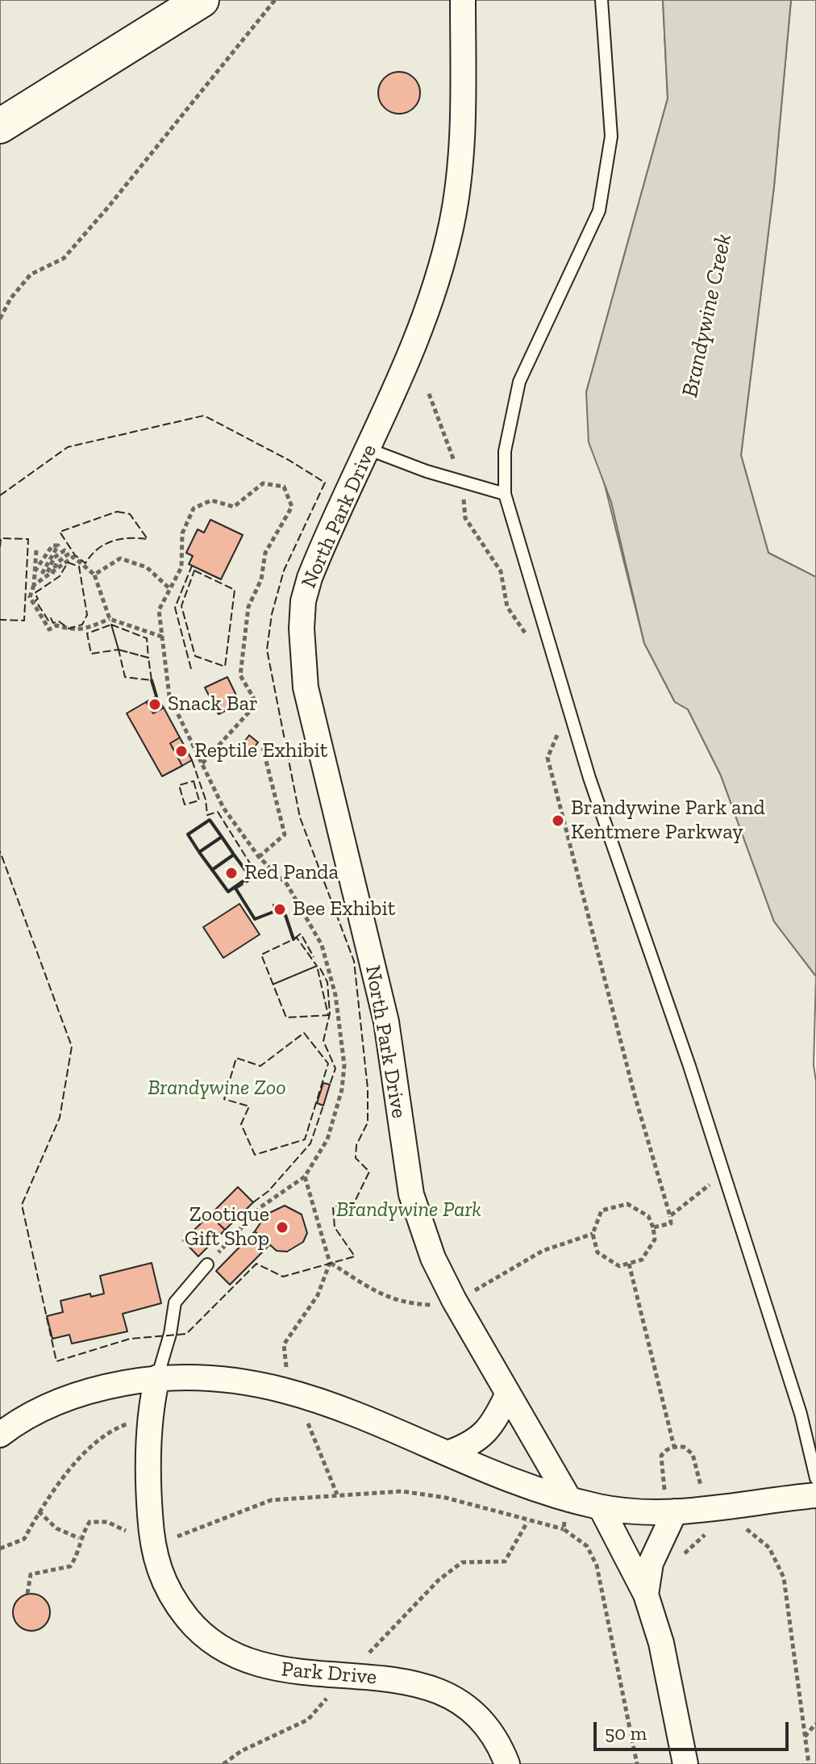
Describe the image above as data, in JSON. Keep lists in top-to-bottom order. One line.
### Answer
{"streets":{"street":["North Park Drive","Park Drive"]},"water":["Brandywine Creek"],"parks":["Brandywine Zoo","Brandywine Park"],"places":["Snack Bar","Reptile Exhibit","Brandywine Park and Kentmere Parkway","Red Panda","Bee Exhibit","Zootique Gift Shop"],"scale_bar":"50 m"}
